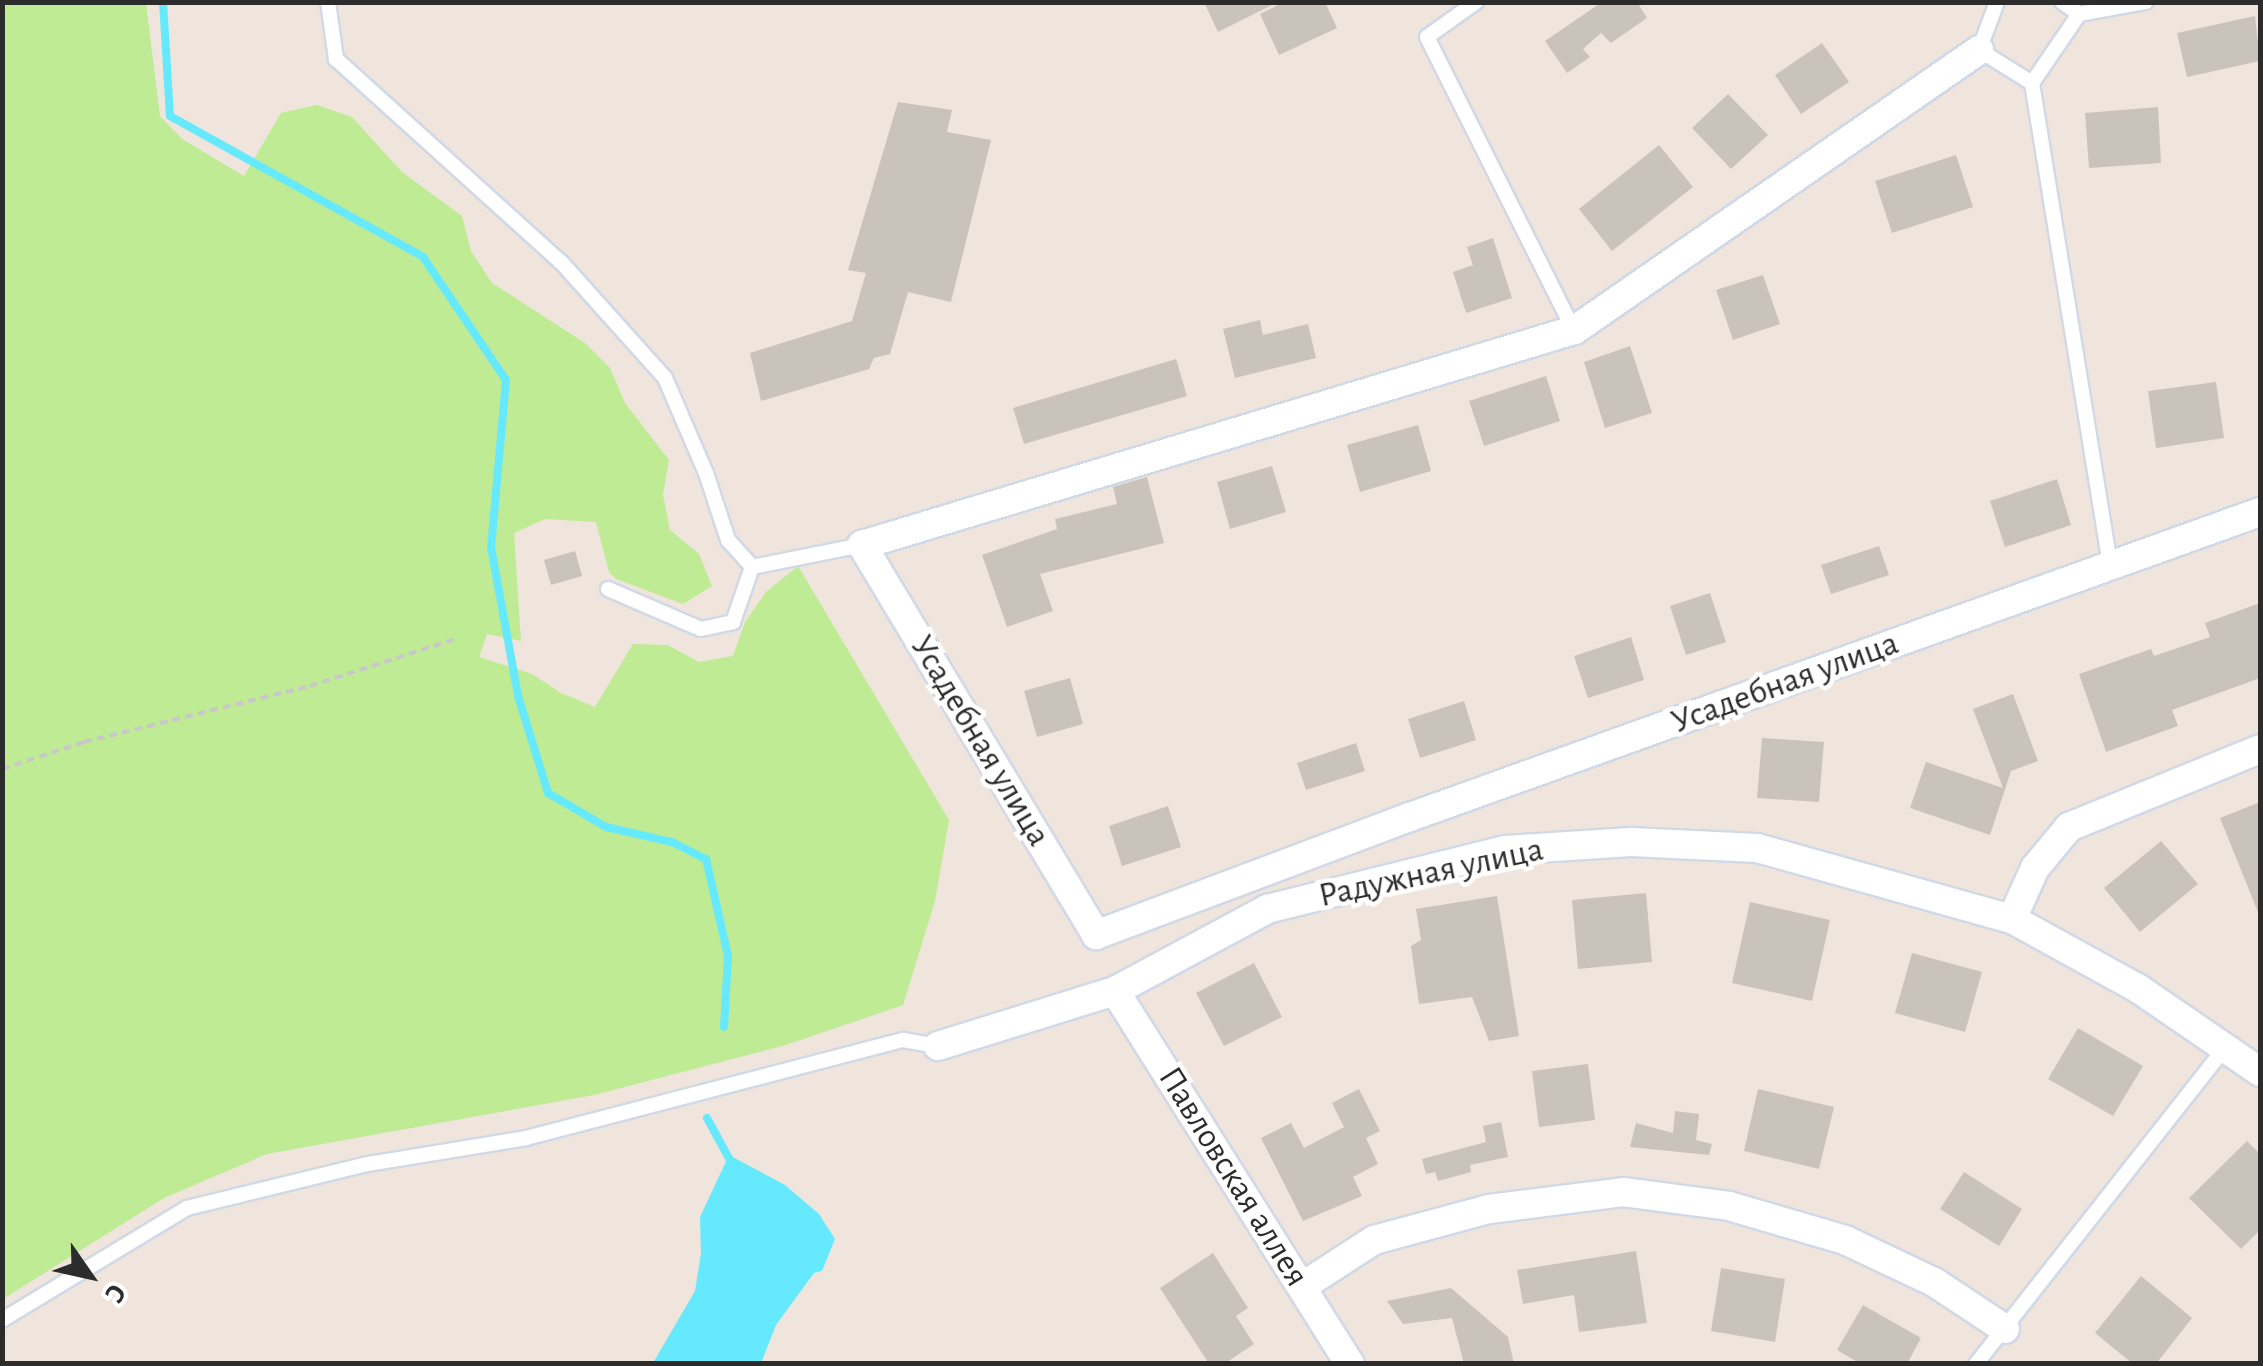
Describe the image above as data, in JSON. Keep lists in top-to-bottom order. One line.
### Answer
{"streets":{"street":["Усадебная улица","Радужная улица","Павловская аллея"]},"crossings":[["Радужная улица","Павловская аллея"]],"north":"bottom right"}
